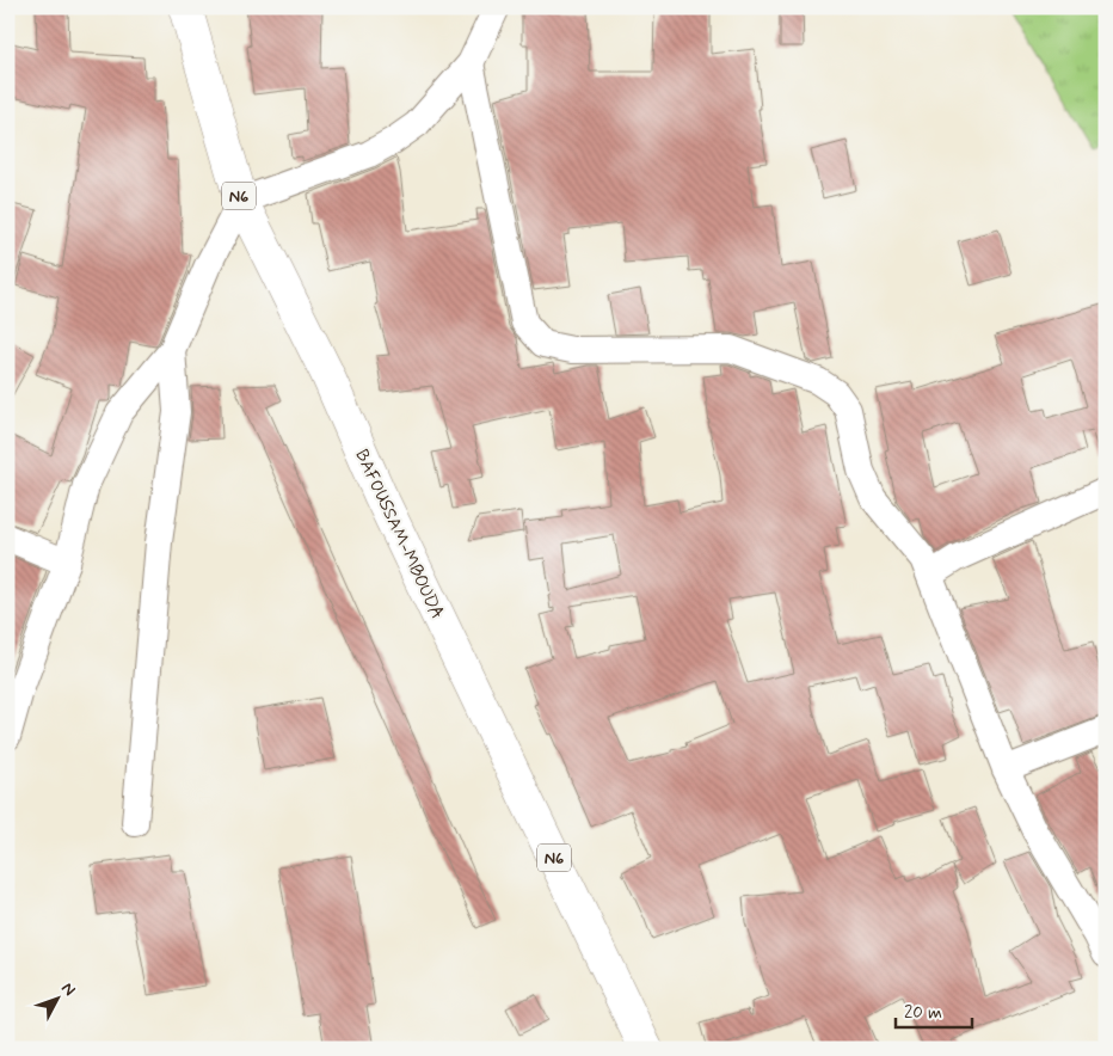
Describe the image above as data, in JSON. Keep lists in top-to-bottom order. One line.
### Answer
{"streets":{"highway":["N6","BAFOUSSAM-MBOUDA"]},"scale_bar":"20 m","north":"top right"}
